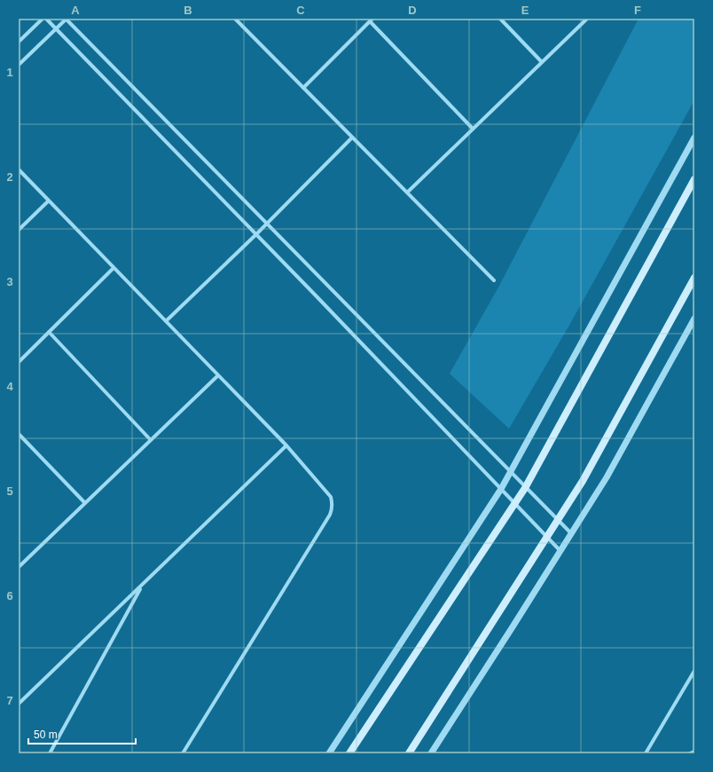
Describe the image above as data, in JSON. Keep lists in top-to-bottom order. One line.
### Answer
{"scale_bar":"50 m","grid":{"columns":["A","B","C","D","E","F"],"rows":["1","2","3","4","5","6","7"]}}
